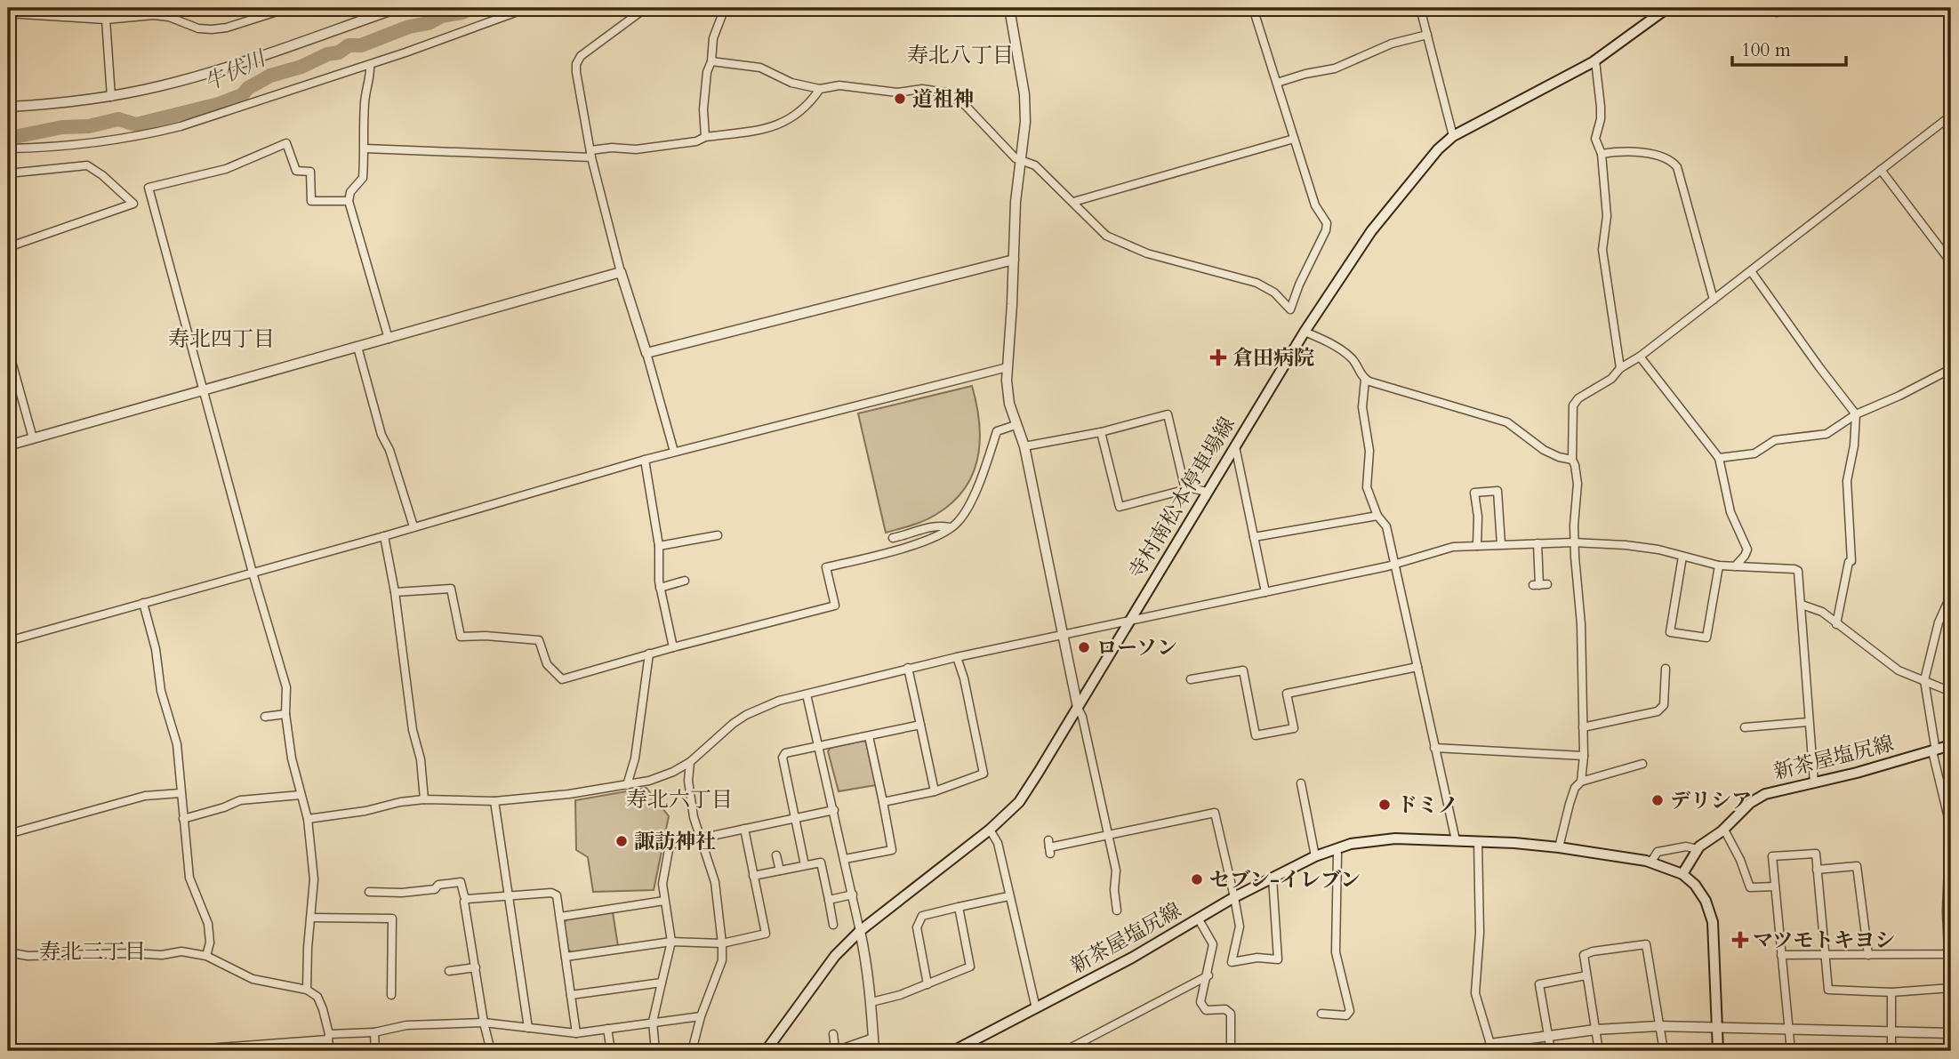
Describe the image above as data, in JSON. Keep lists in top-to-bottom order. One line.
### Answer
{"streets":{"main road":["寺村南松本停車場線","新茶屋塩尻線"]},"districts":["寿北八丁目","寿北四丁目","寿北六丁目","寿北三丁目"],"water":["牛伏川"],"places":{"other":["道祖神","ローソン","デリシア","ドミノ","諏訪神社","セブン-イレブン"],"health":["倉田病院","マツモトキヨシ"]},"scale_bar":"100 m"}
